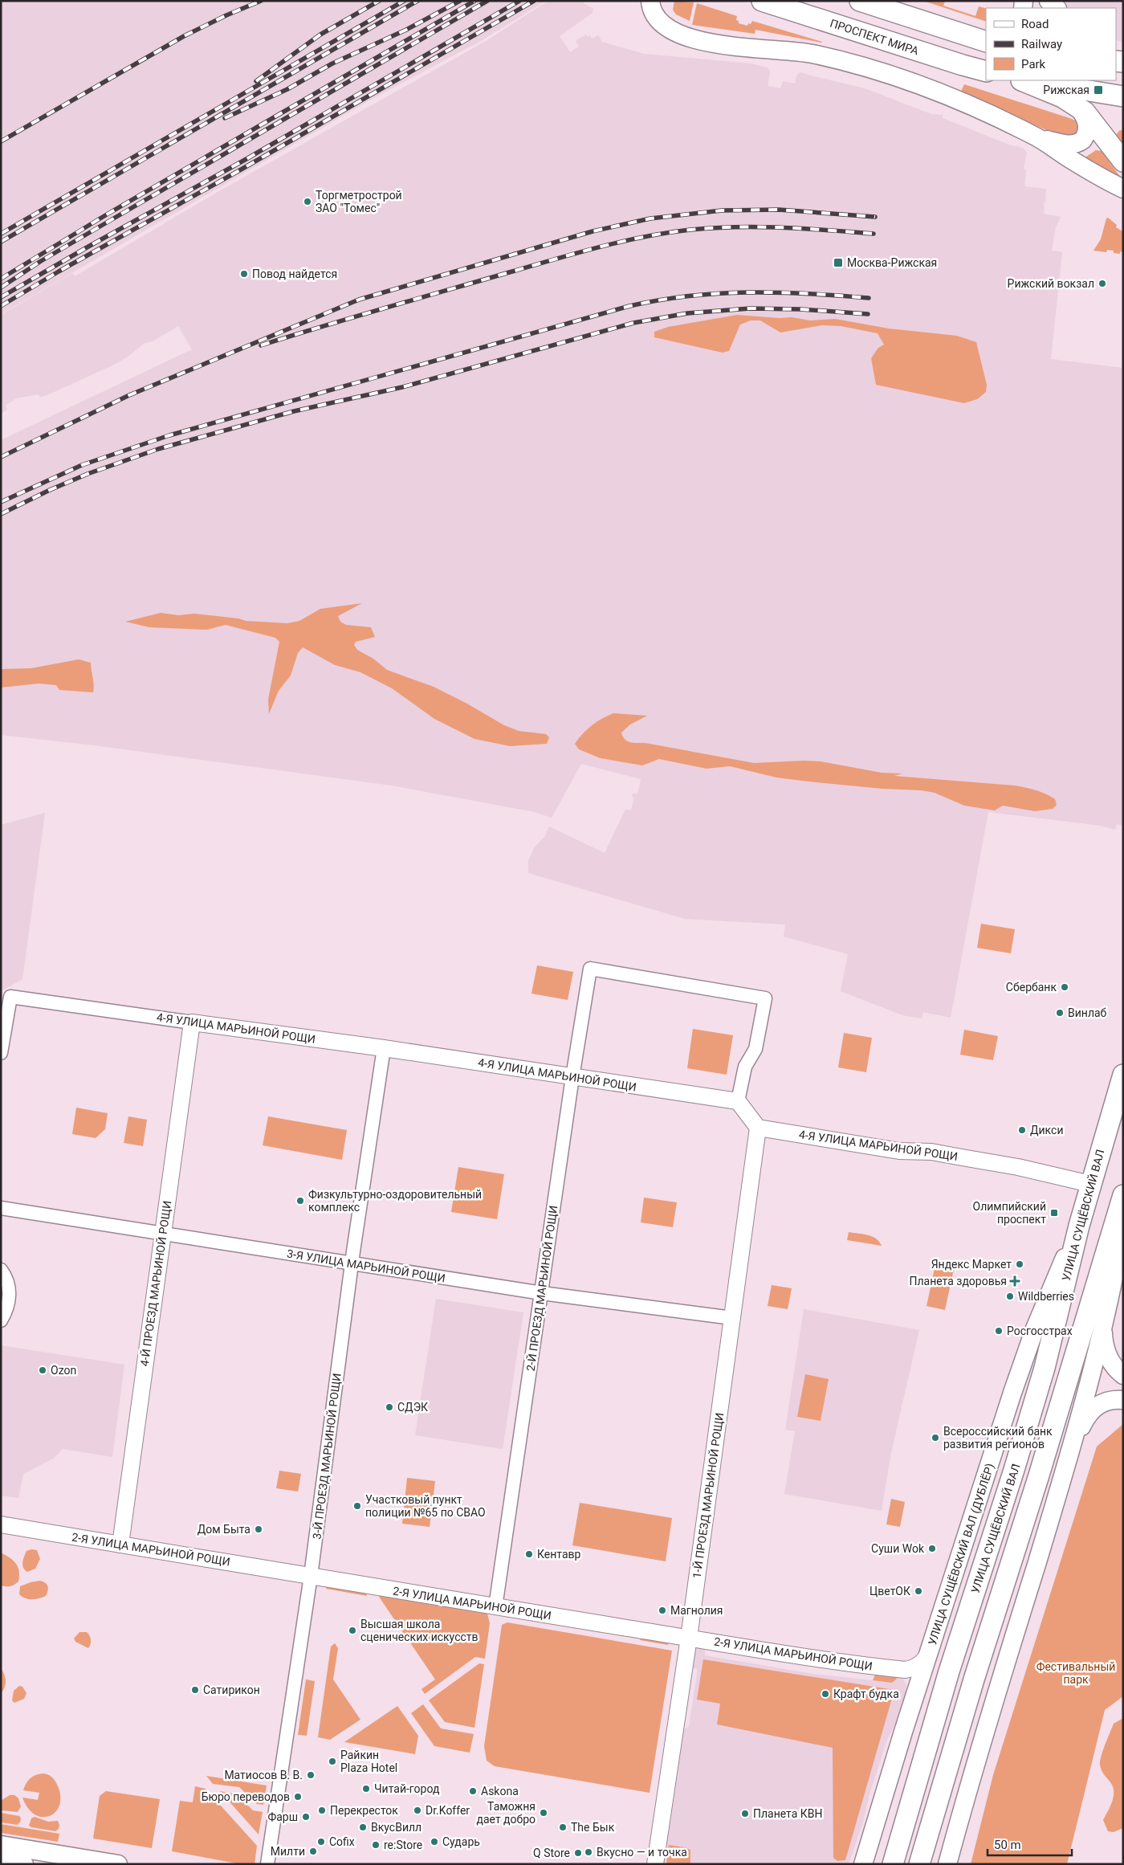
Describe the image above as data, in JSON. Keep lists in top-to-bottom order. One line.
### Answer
{"streets":{"main road":["ПРОСПЕКТ МИРА","УЛИЦА СУЩЁВСКИЙ ВАЛ","УЛИЦА СУЩЁВСКИЙ ВАЛ (ДУБЛЁР)"],"street":["4-Я УЛИЦА МАРЬИНОЙ РОЩИ","3-Я УЛИЦА МАРЬИНОЙ РОЩИ","4-Й ПРОЕЗД МАРЬИНОЙ РОЩИ","2-Й ПРОЕЗД МАРЬИНОЙ РОЩИ","3-Й ПРОЕЗД МАРЬИНОЙ РОЩИ","1-Й ПРОЕЗД МАРЬИНОЙ РОЩИ","2-Я УЛИЦА МАРЬИНОЙ РОЩИ"]},"crossings":[["4-Я УЛИЦА МАРЬИНОЙ РОЩИ","УЛИЦА СУЩЁВСКИЙ ВАЛ"],["4-Я УЛИЦА МАРЬИНОЙ РОЩИ","4-Й ПРОЕЗД МАРЬИНОЙ РОЩИ"],["4-Я УЛИЦА МАРЬИНОЙ РОЩИ","2-Й ПРОЕЗД МАРЬИНОЙ РОЩИ"],["4-Я УЛИЦА МАРЬИНОЙ РОЩИ","3-Й ПРОЕЗД МАРЬИНОЙ РОЩИ"],["4-Я УЛИЦА МАРЬИНОЙ РОЩИ","1-Й ПРОЕЗД МАРЬИНОЙ РОЩИ"],["УЛИЦА СУЩЁВСКИЙ ВАЛ","УЛИЦА СУЩЁВСКИЙ ВАЛ (ДУБЛЁР)"],["3-Я УЛИЦА МАРЬИНОЙ РОЩИ","4-Й ПРОЕЗД МАРЬИНОЙ РОЩИ"],["3-Я УЛИЦА МАРЬИНОЙ РОЩИ","2-Й ПРОЕЗД МАРЬИНОЙ РОЩИ"],["3-Я УЛИЦА МАРЬИНОЙ РОЩИ","3-Й ПРОЕЗД МАРЬИНОЙ РОЩИ"],["3-Я УЛИЦА МАРЬИНОЙ РОЩИ","1-Й ПРОЕЗД МАРЬИНОЙ РОЩИ"],["4-Й ПРОЕЗД МАРЬИНОЙ РОЩИ","2-Я УЛИЦА МАРЬИНОЙ РОЩИ"],["2-Й ПРОЕЗД МАРЬИНОЙ РОЩИ","2-Я УЛИЦА МАРЬИНОЙ РОЩИ"],["3-Й ПРОЕЗД МАРЬИНОЙ РОЩИ","2-Я УЛИЦА МАРЬИНОЙ РОЩИ"],["1-Й ПРОЕЗД МАРЬИНОЙ РОЩИ","2-Я УЛИЦА МАРЬИНОЙ РОЩИ"],["2-Я УЛИЦА МАРЬИНОЙ РОЩИ","УЛИЦА СУЩЁВСКИЙ ВАЛ (ДУБЛЁР)"]],"parks":["Фестивальный парк"],"places":{"transit":["Рижская","Москва-Рижская","Олимпийский проспект"],"other":["Торгметрострой ЗАО \"Томес\"","Повод найдется","Рижский вокзал","Сбербанк","Винлаб","Дикси","Физкультурно-оздоровительный комплекс","Яндекс Маркет","Wildberries","Росгосстрах","Ozon","СДЭК","Всероссийский банк развития регионов","Участковый пункт полиции №65 по СВАО","Дом Быта","Суши Wok","Кентавр","ЦветОК","Магнолия","Высшая школа сценических искусств","Сатирикон","Крафт будка","Райкин Plaza Hotel","Матиосов В. В.","Читай-город","Askona","Бюро переводов","Перекресток","Dr.Koffer","Таможня дает добро","Планета КВН","Фарш","ВкусВилл","The Бык","Cofix","Сударь","re:Store","Милти","Вкусно — и точка","Q Store"],"health":["Планета здоровья"]},"legend":["Road","Railway","Park"],"scale_bar":"50 m"}
